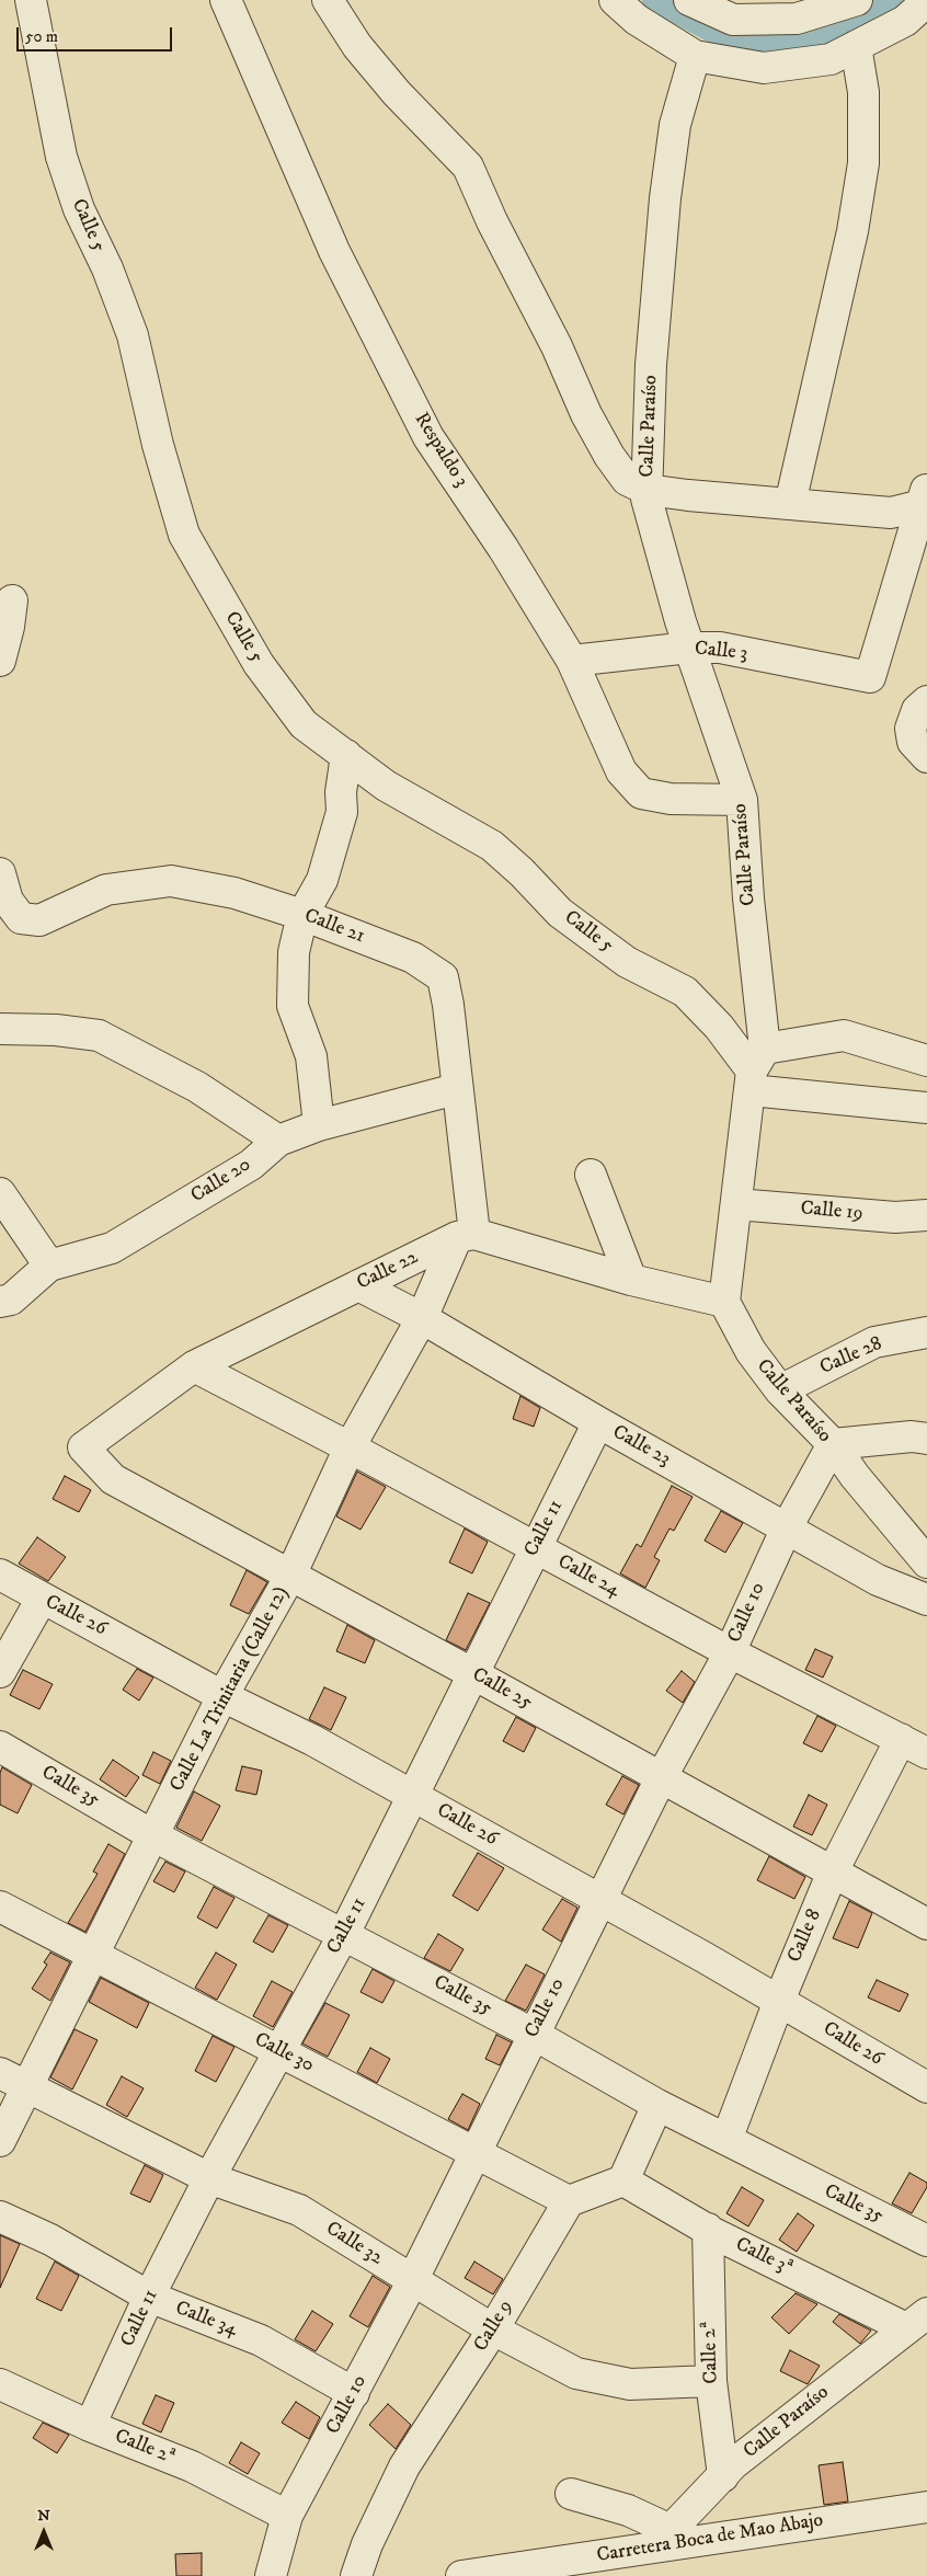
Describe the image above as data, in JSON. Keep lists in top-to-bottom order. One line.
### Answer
{"streets":{"street":["Calle 5","Calle Paraíso","Respaldo 3","Calle 3","Calle 21","Calle 20","Calle 19","Calle 22","Calle 28","Calle 23","Calle 11","Calle 24","Calle 10","Calle 26","Calle La Trinitaria (Calle 12)","Calle 25","Calle 35","Calle 8","Calle 30","Calle 32","Calle 3ª","Calle 34","Calle 9","Calle 2ª","Carretera Boca de Mao Abajo"]},"crossings":[["Calle 5","Calle Paraíso"],["Calle Paraíso","Respaldo 3"],["Calle Paraíso","Calle 3"],["Calle Paraíso","Calle 19"],["Calle Paraíso","Calle 28"],["Calle Paraíso","Calle 10"],["Calle Paraíso","Calle 3ª"],["Calle Paraíso","Calle 2ª"],["Calle Paraíso","Carretera Boca de Mao Abajo"],["Respaldo 3","Calle 3"],["Calle 21","Calle 20"],["Calle 21","Calle 22"],["Calle 21","Calle La Trinitaria (Calle 12)"],["Calle 22","Calle 23"],["Calle 22","Calle 24"],["Calle 22","Calle La Trinitaria (Calle 12)"],["Calle 22","Calle 25"],["Calle 23","Calle 11"],["Calle 23","Calle 10"],["Calle 23","Calle La Trinitaria (Calle 12)"],["Calle 11","Calle 24"],["Calle 11","Calle 26"],["Calle 11","Calle 25"],["Calle 11","Calle 35"],["Calle 11","Calle 30"],["Calle 11","Calle 32"],["Calle 11","Calle 34"],["Calle 11","Calle 2ª"],["Calle 24","Calle 10"],["Calle 24","Calle La Trinitaria (Calle 12)"],["Calle 24","Calle 8"],["Calle 10","Calle 26"],["Calle 10","Calle 25"],["Calle 10","Calle 35"],["Calle 10","Calle 30"],["Calle 10","Calle 32"],["Calle 10","Calle 34"],["Calle 10","Calle 2ª"],["Calle 26","Calle La Trinitaria (Calle 12)"],["Calle 26","Calle 8"],["Calle La Trinitaria (Calle 12)","Calle 25"],["Calle La Trinitaria (Calle 12)","Calle 35"],["Calle La Trinitaria (Calle 12)","Calle 30"],["Calle La Trinitaria (Calle 12)","Calle 32"],["Calle 25","Calle 8"],["Calle 35","Calle 8"],["Calle 30","Calle 9"],["Calle 32","Calle 9"],["Calle 32","Calle 2ª"],["Calle 3ª","Calle 2ª"]],"scale_bar":"50 m","north":"top"}
